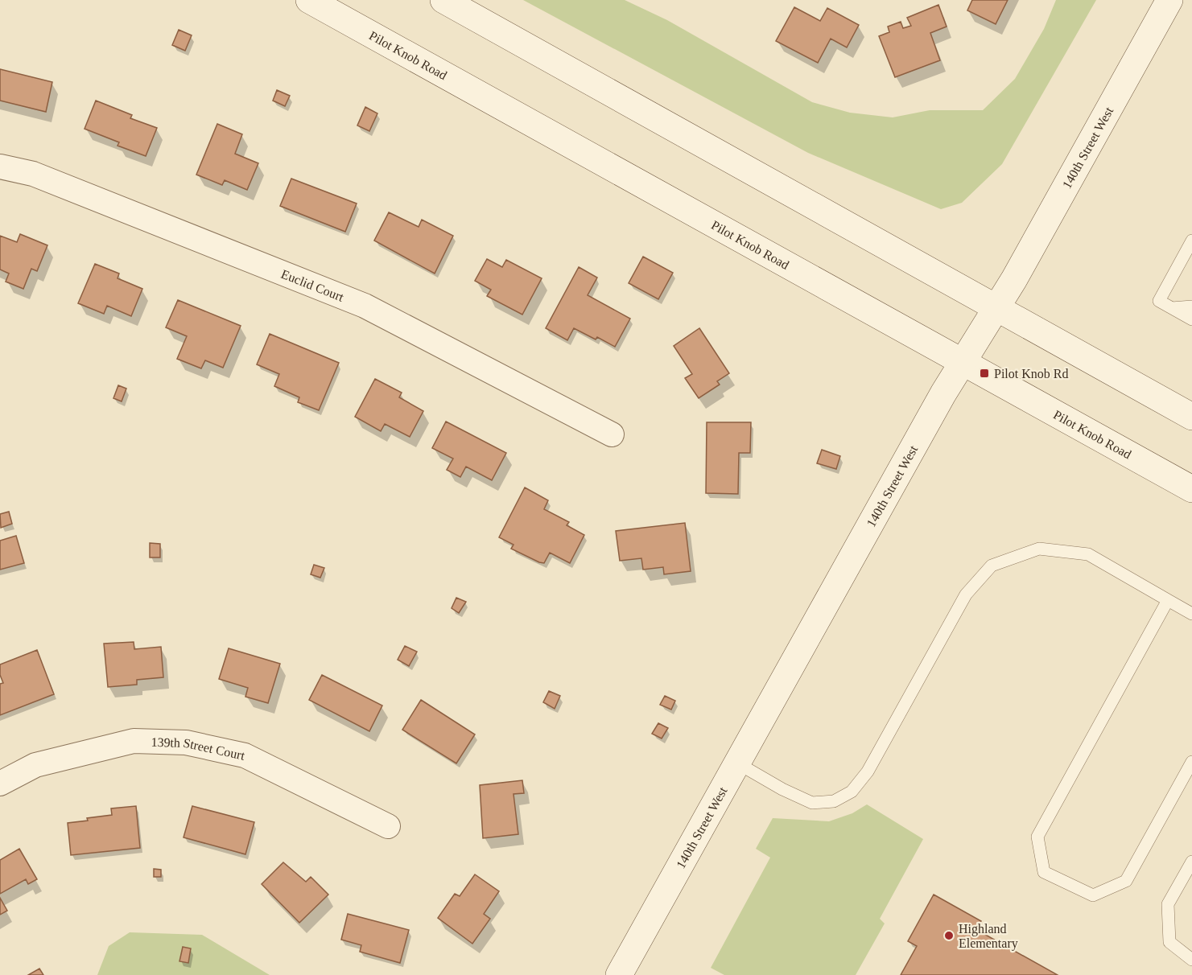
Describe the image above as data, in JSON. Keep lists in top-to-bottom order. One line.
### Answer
{"streets":{"main road":["Pilot Knob Road","140th Street West"],"street":["Euclid Court","139th Street Court"]},"crossings":[["Pilot Knob Road","140th Street West"]],"places":{"transit":["Pilot Knob Rd"],"other":["Highland Elementary"]}}
